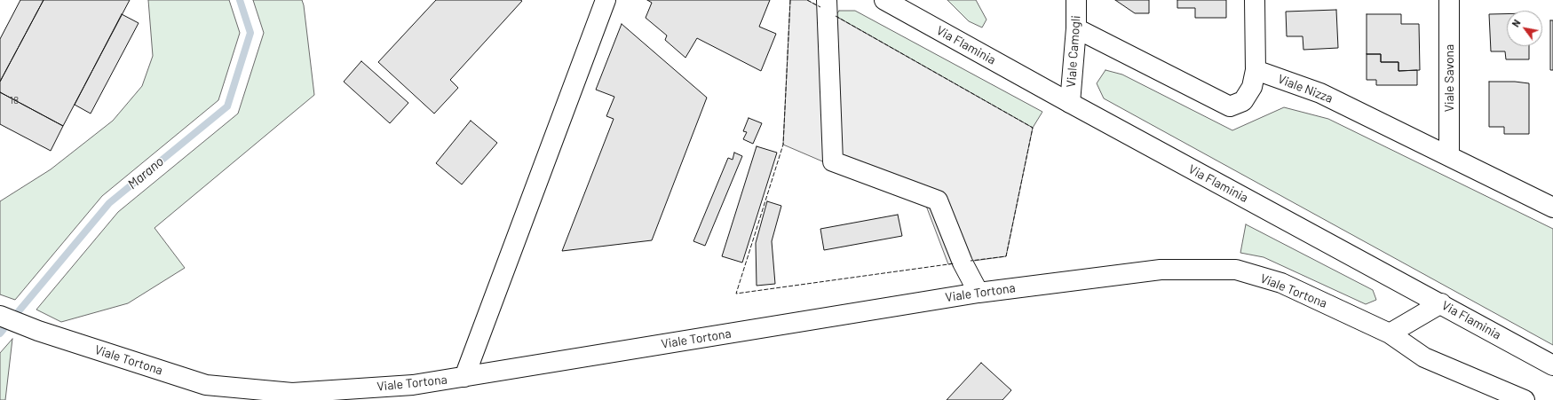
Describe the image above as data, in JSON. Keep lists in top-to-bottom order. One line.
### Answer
{"streets":{"street":["Via Flaminia","Viale Camogli","Viale Savona","Viale Nizza","Viale Tortona"]},"crossings":[["Via Flaminia","Viale Camogli"],["Viale Savona","Viale Nizza"]],"water":["Marano"],"house_numbers":["18"],"north":"top left"}
